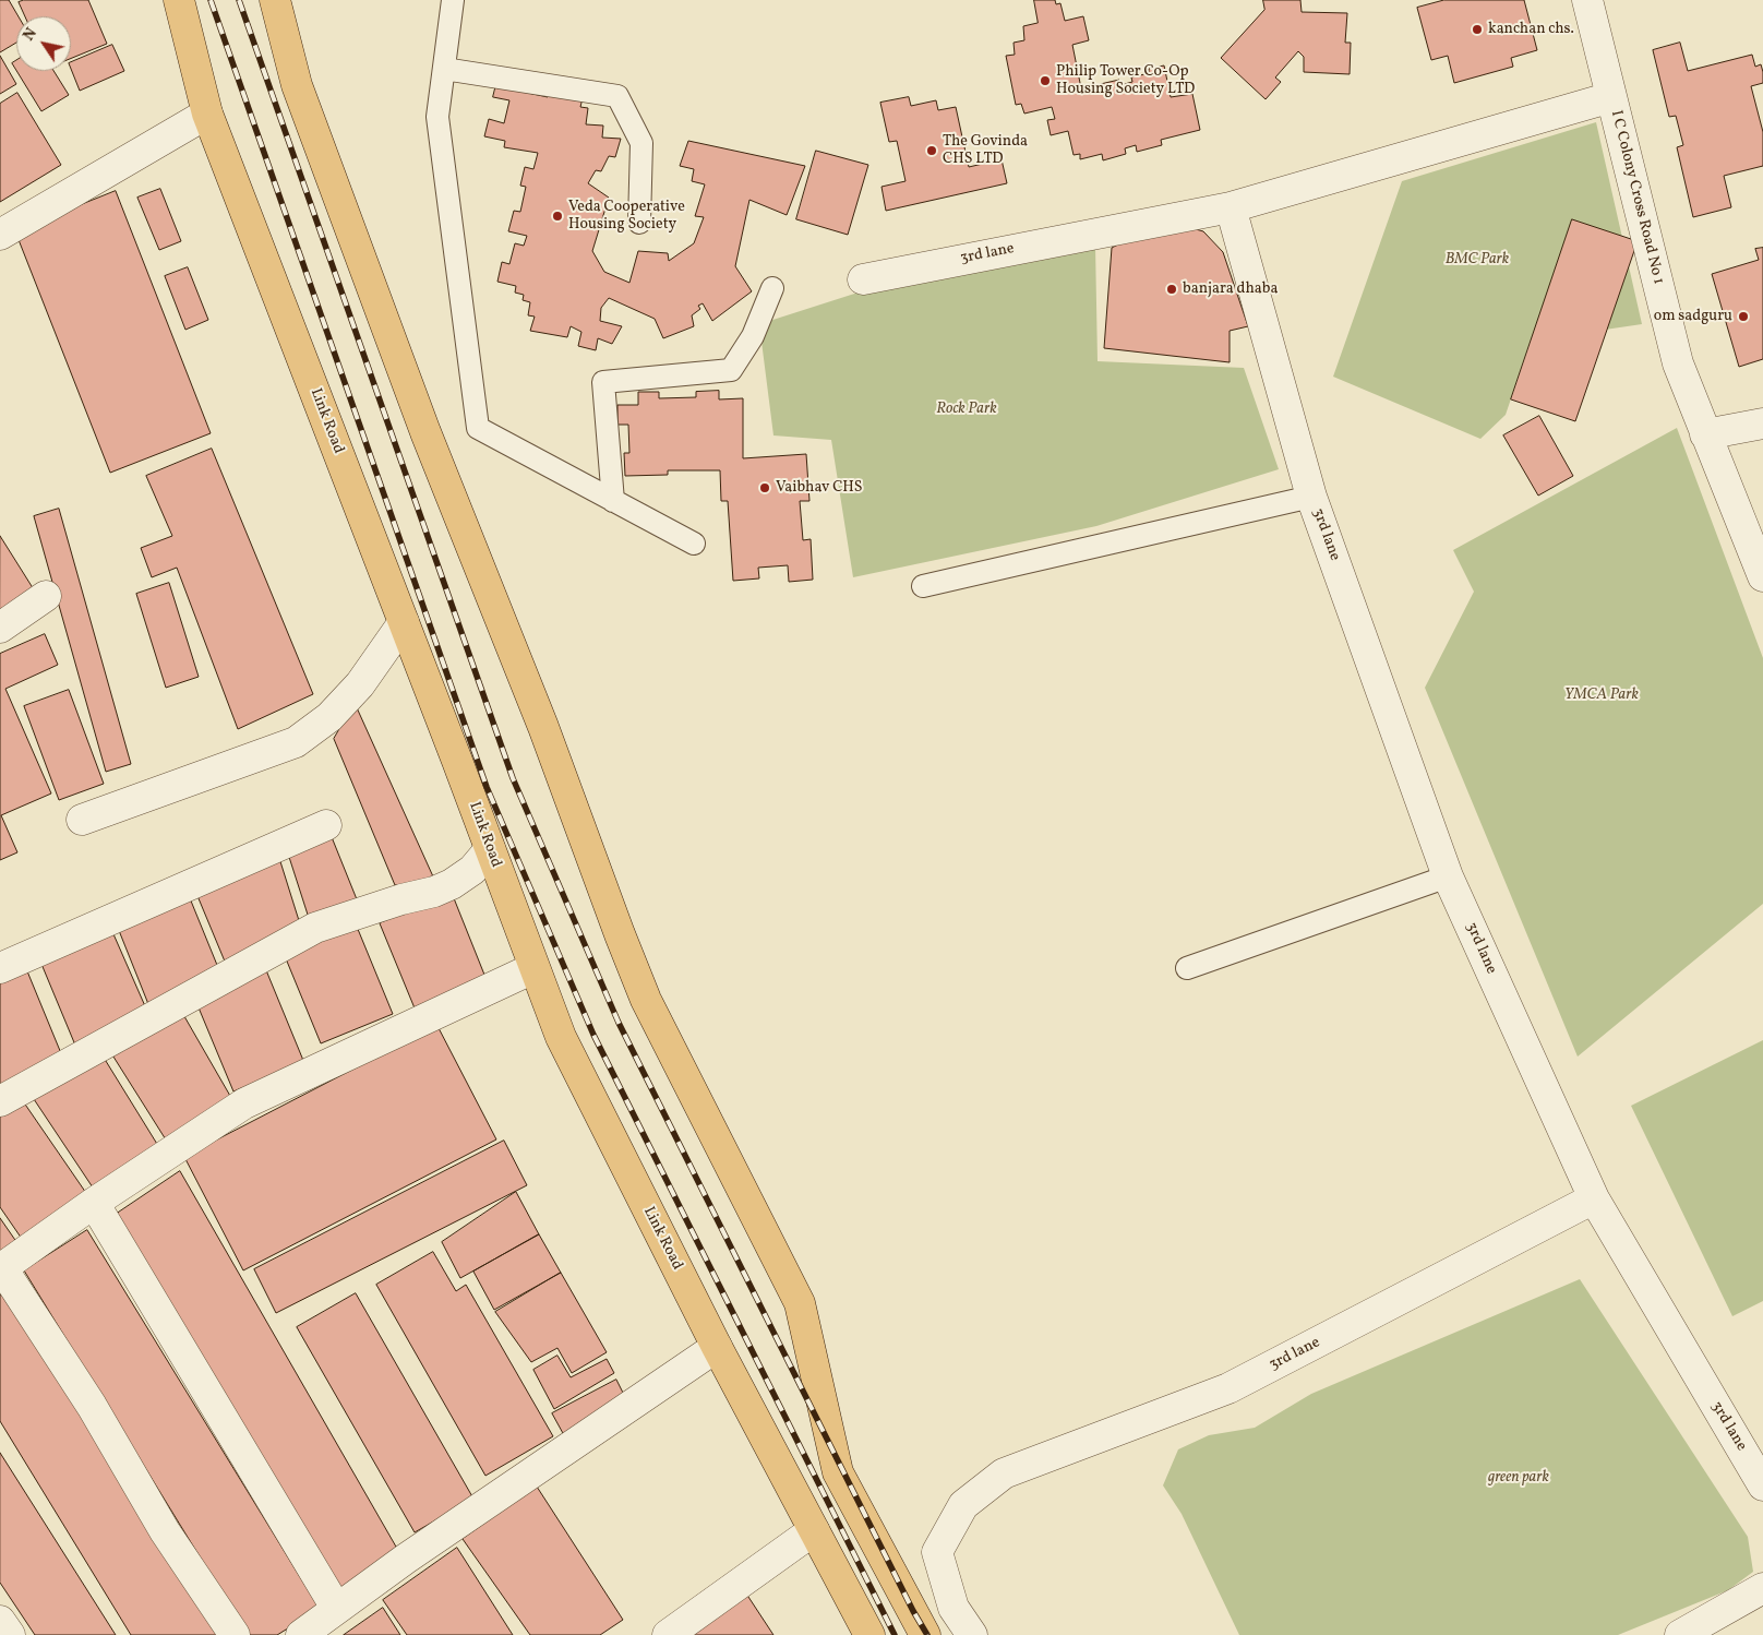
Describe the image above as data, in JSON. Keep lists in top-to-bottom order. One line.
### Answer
{"streets":{"main road":["Link Road"],"street":["I C Colony Cross Road No 1","3rd lane"]},"parks":["BMC Park","Rock Park","YMCA Park","green park"],"places":["kanchan chs.","Philip Tower Co-Op Housing Society LTD","The Govinda CHS LTD","Veda Cooperative Housing Society","banjara dhaba","om sadguru","Vaibhav CHS"],"north":"top left"}
